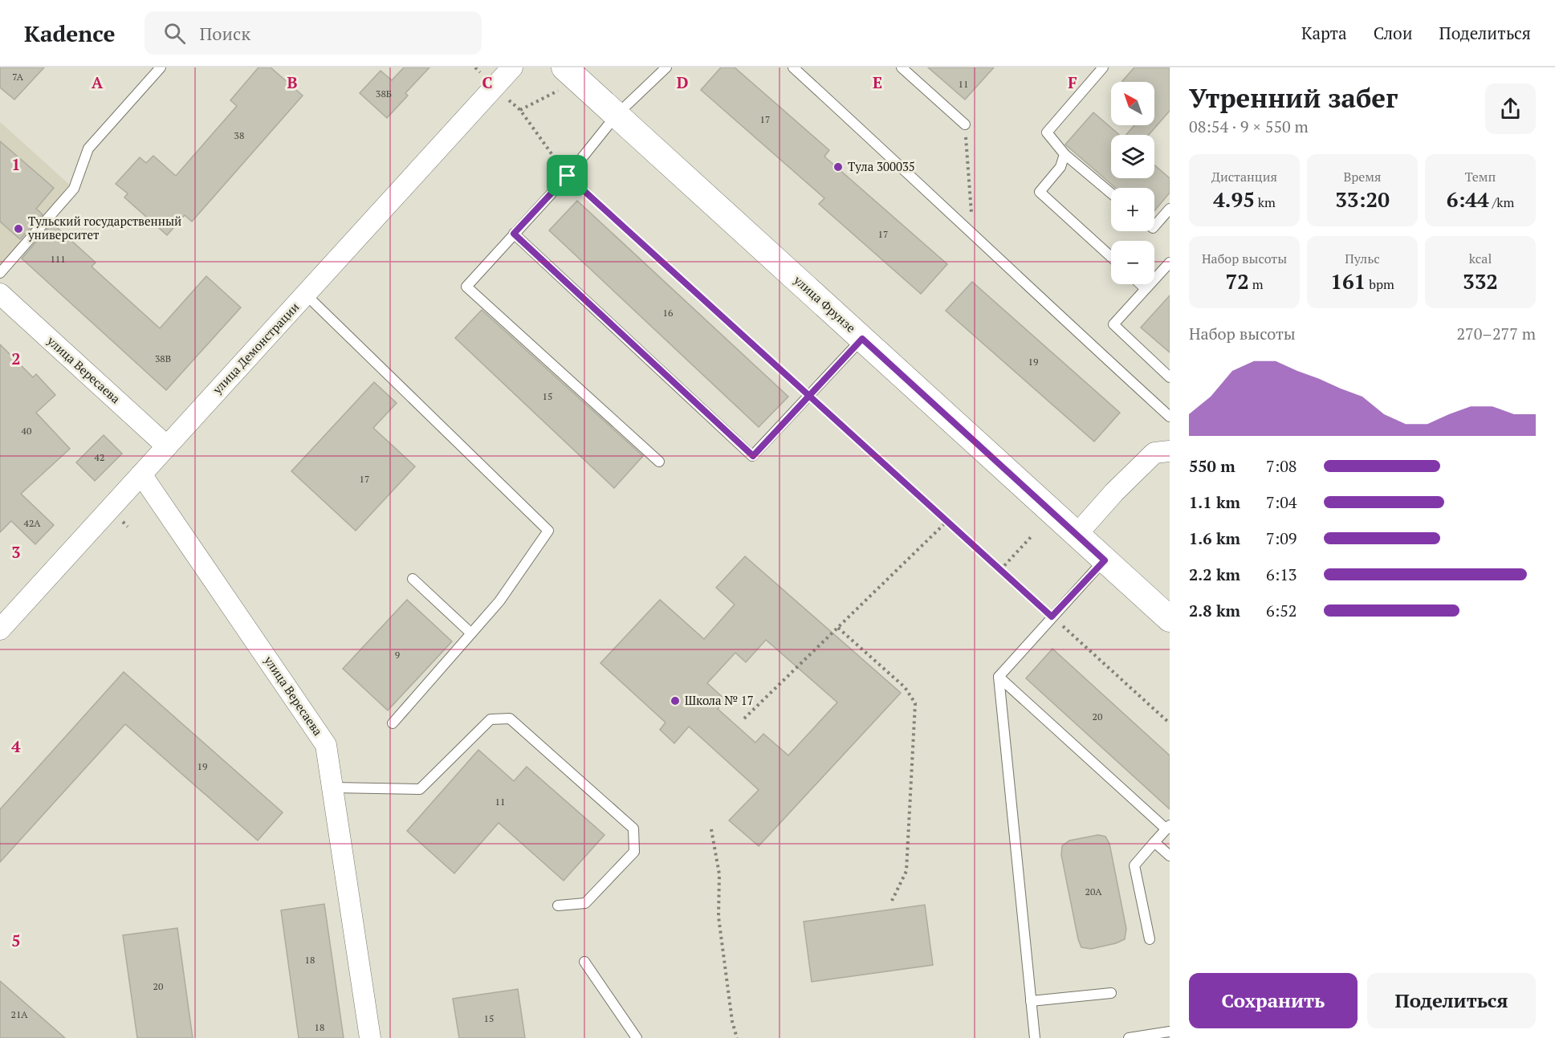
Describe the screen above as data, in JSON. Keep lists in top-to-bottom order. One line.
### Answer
{"streets":{"street":["улица Фрунзе","улица Демонстрации","улица Вересаева"]},"crossings":[["улица Демонстрации","улица Вересаева"]],"places":["Тула 300035","Тульский государственный университет","Школа № 17"],"house_numbers":["7А","11","38Б","17","38","17","111","16","38В","19","15","40","42","17","42А","9","20","19","11","20А","18","20","21А","15","18"],"north":"top left","page":{"header":"Kadence","search":"Поиск","nav":["Карта","Слои","Поделиться"],"heading":["Утренний забег","08:54 · 9 × 550 m"],"map_buttons":["+","−"],"stats":[["Дистанция","4.95 km"],["Время","33:20"],["Темп","6:44 /km"],["Набор высоты","72 m"],["Пульс","161 bpm"],["kcal","332"]],"chart":["Набор высоты","270–277 m"],"list":[{"name":"550 m","note":"7:08"},{"name":"1.1 km","note":"7:04"},{"name":"1.6 km","note":"7:09"},{"name":"2.2 km","note":"6:13"},{"name":"2.8 km","note":"6:52"}],"buttons":["Сохранить","Поделиться"]},"grid":{"columns":["A","B","C","D","E","F"],"rows":["1","2","3","4","5"]}}
